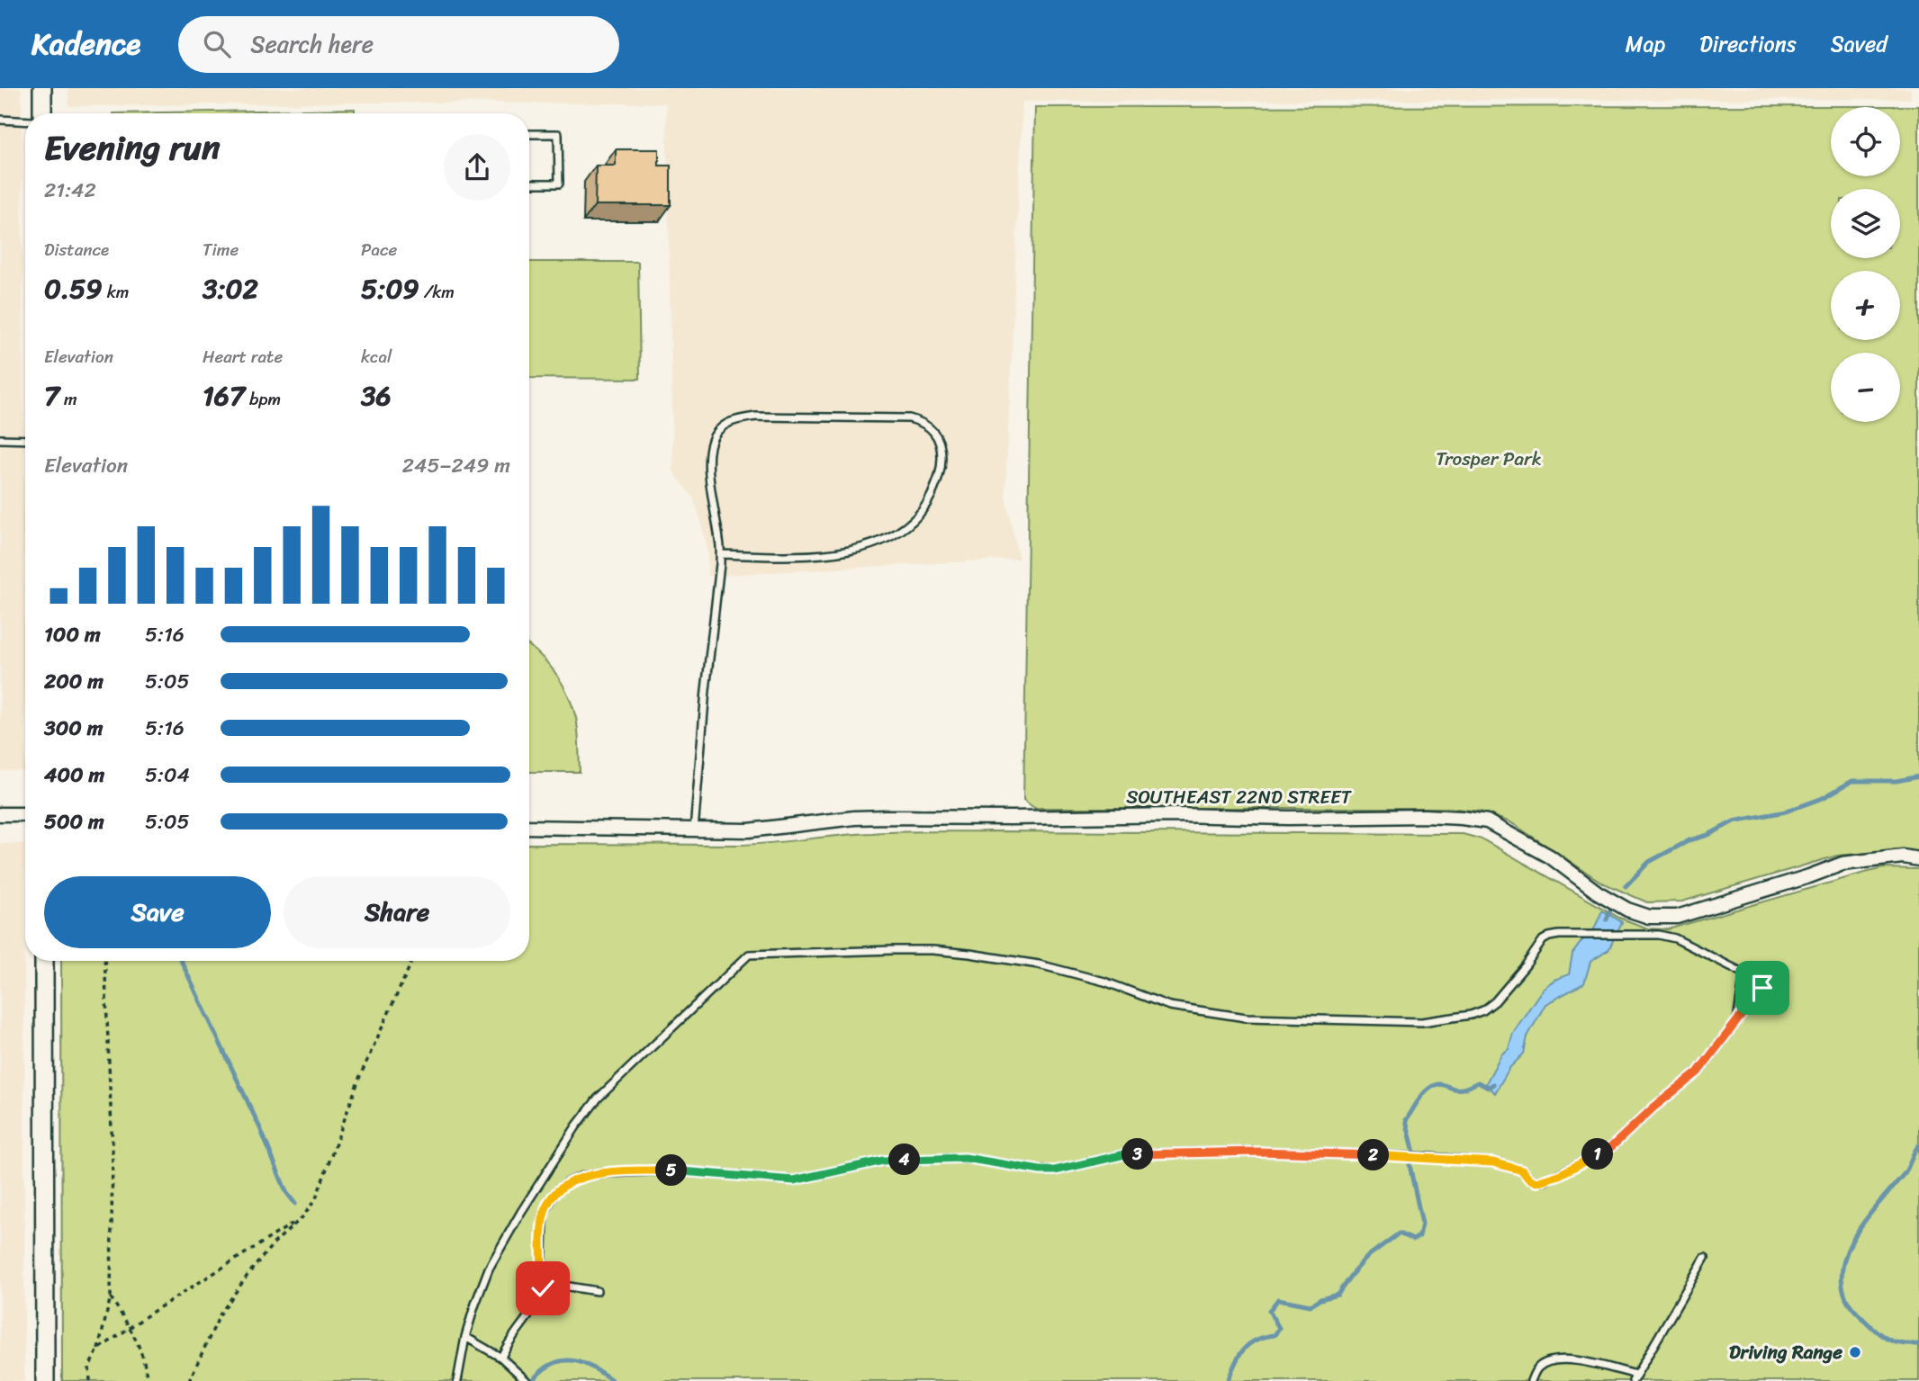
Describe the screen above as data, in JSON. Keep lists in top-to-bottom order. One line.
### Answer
{"streets":{"street":["SOUTHEAST 22ND STREET"]},"parks":["Trosper Park"],"places":["Driving Range"],"page":{"header":"Kadence","search":"Search here","nav":["Map","Directions","Saved"],"map_buttons":["+","−"],"heading":["Evening run","21:42"],"stats":[["Distance","0.59 km"],["Time","3:02"],["Pace","5:09 /km"],["Elevation","7 m"],["Heart rate","167 bpm"],["kcal","36"]],"chart":["Elevation","245–249 m"],"list":[{"name":"100 m","note":"5:16"},{"name":"200 m","note":"5:05"},{"name":"300 m","note":"5:16"},{"name":"400 m","note":"5:04"},{"name":"500 m","note":"5:05"}],"buttons":["Save","Share"],"pins":["1","3","2","4","5"]}}
